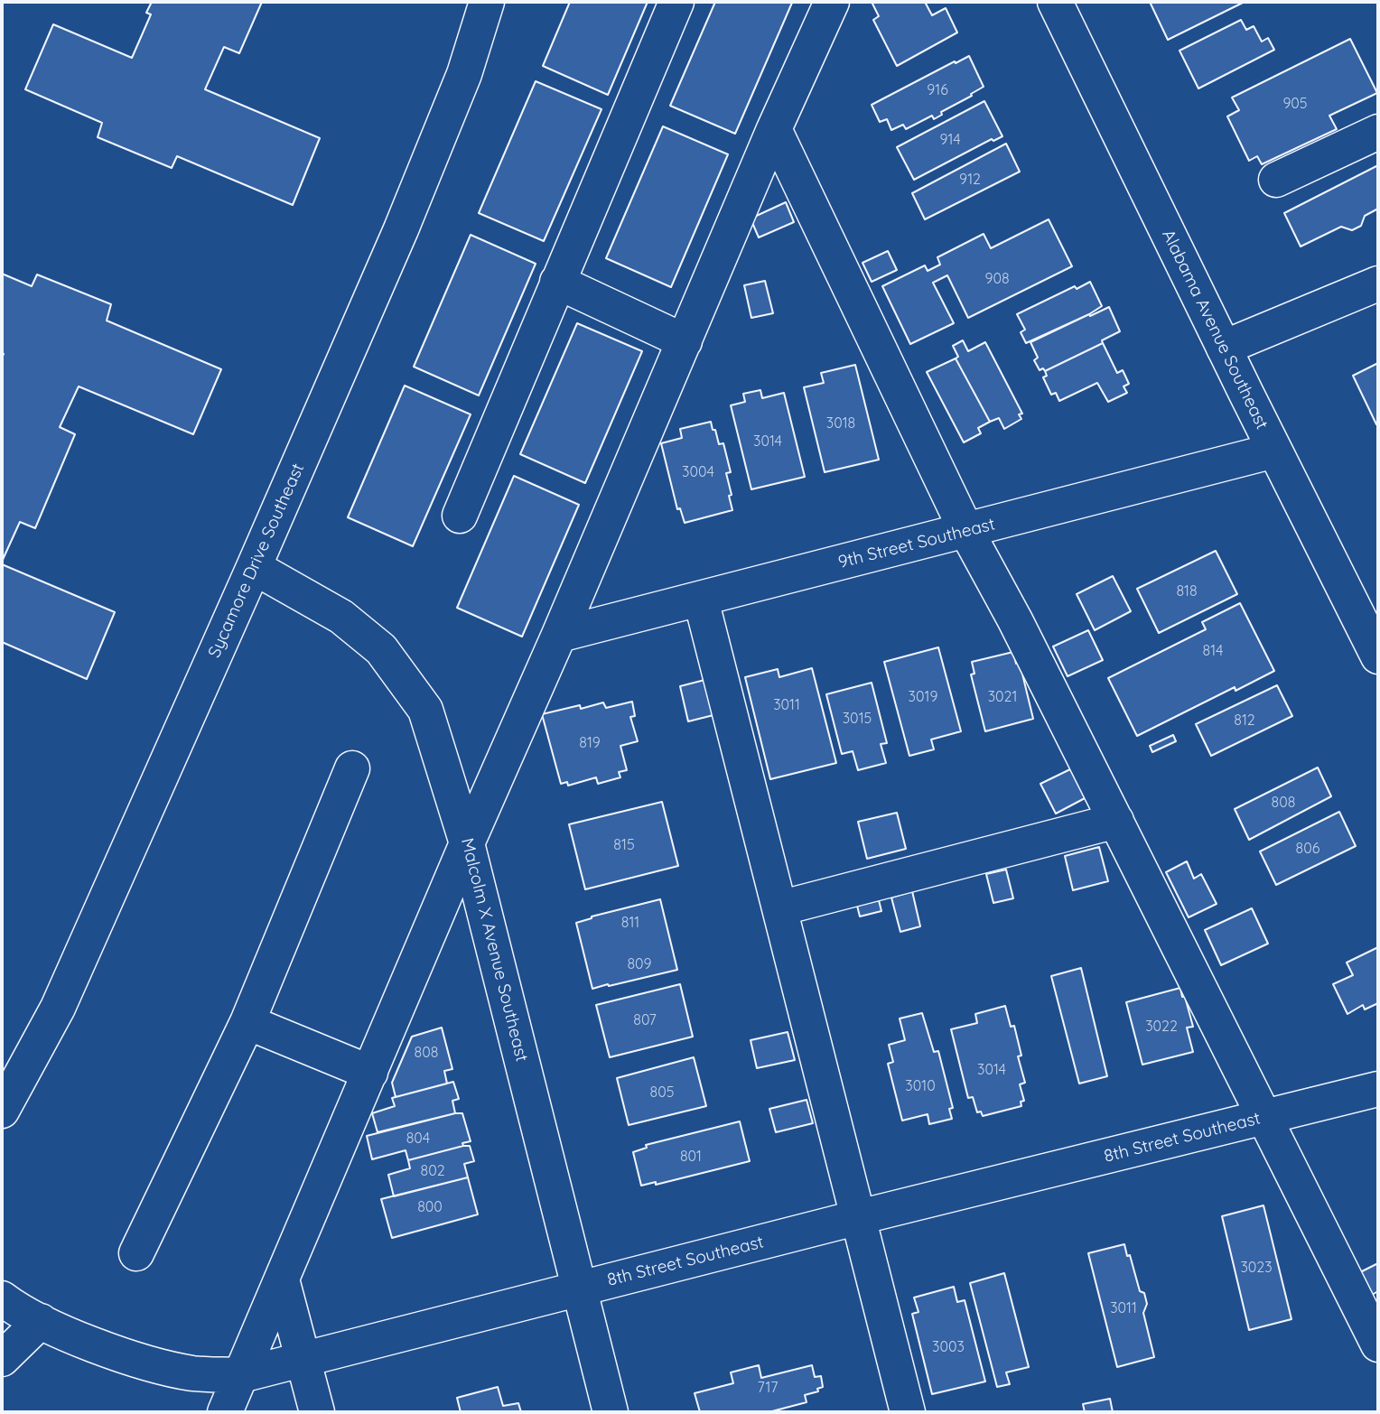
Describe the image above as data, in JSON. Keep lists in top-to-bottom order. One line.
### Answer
{"streets":{"street":["Alabama Avenue Southeast","9th Street Southeast","Sycamore Drive Southeast","Malcolm X Avenue Southeast","8th Street Southeast"]},"crossings":[["Alabama Avenue Southeast","9th Street Southeast"],["Sycamore Drive Southeast","Malcolm X Avenue Southeast"],["Malcolm X Avenue Southeast","8th Street Southeast"]],"house_numbers":["916","905","914","912","908","3018","3014","3004","818","814","3019","3021","3011","3015","812","819","808","815","806","811","809","807","3022","808","3014","3010","805","804","801","802","800","3023","3011","3003","717"]}
